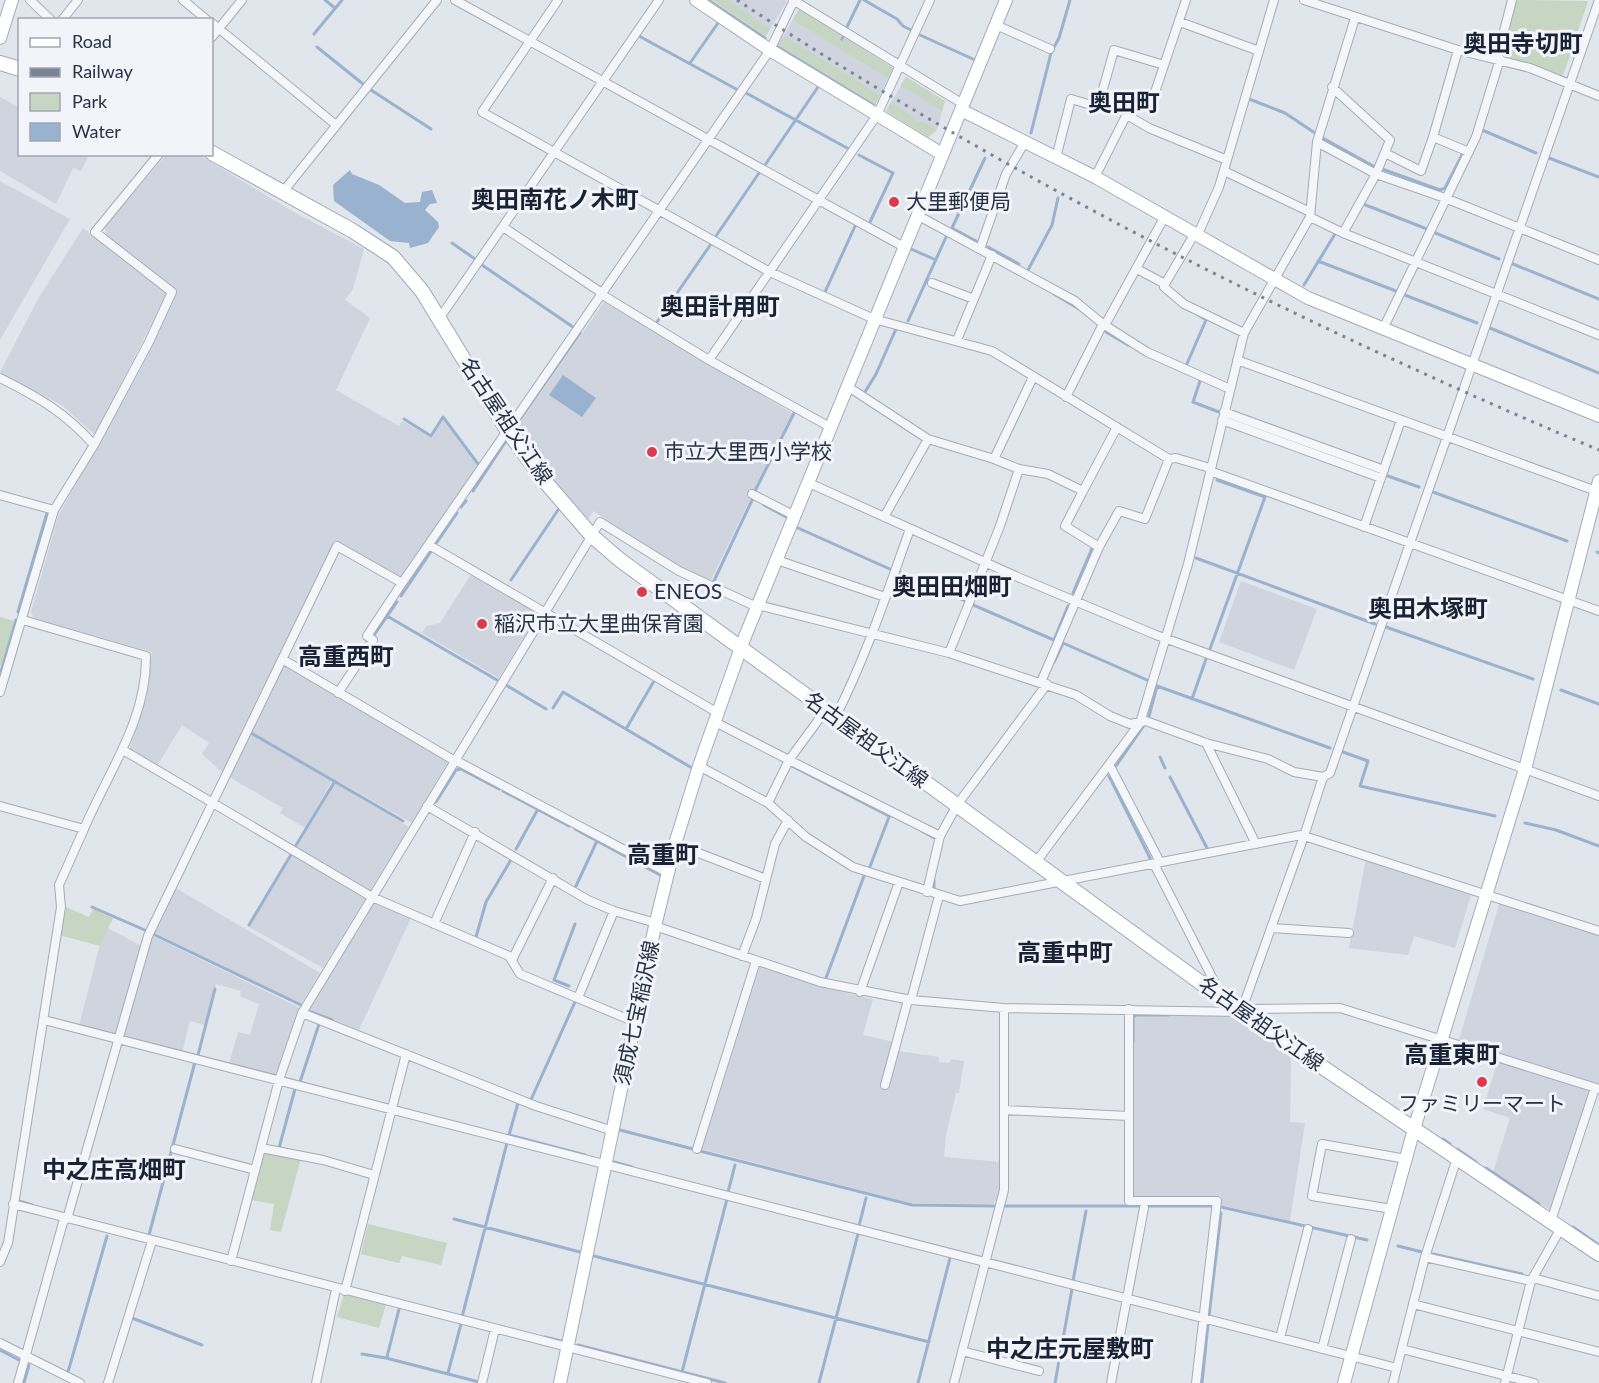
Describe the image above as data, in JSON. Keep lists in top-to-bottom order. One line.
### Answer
{"streets":{"main road":["名古屋祖父江線"],"street":["須成七宝稲沢線"]},"crossings":[["名古屋祖父江線","須成七宝稲沢線"]],"districts":["奥田寺切町","奥田町","奥田南花ノ木町","奥田計用町","奥田田畑町","奥田木塚町","高重西町","高重町","高重中町","高重東町","中之庄高畑町","中之庄元屋敷町"],"places":["大里郵便局","市立大里西小学校","ENEOS","稲沢市立大里曲保育園","ファミリーマート"],"legend":["Road","Railway","Park","Water"]}
